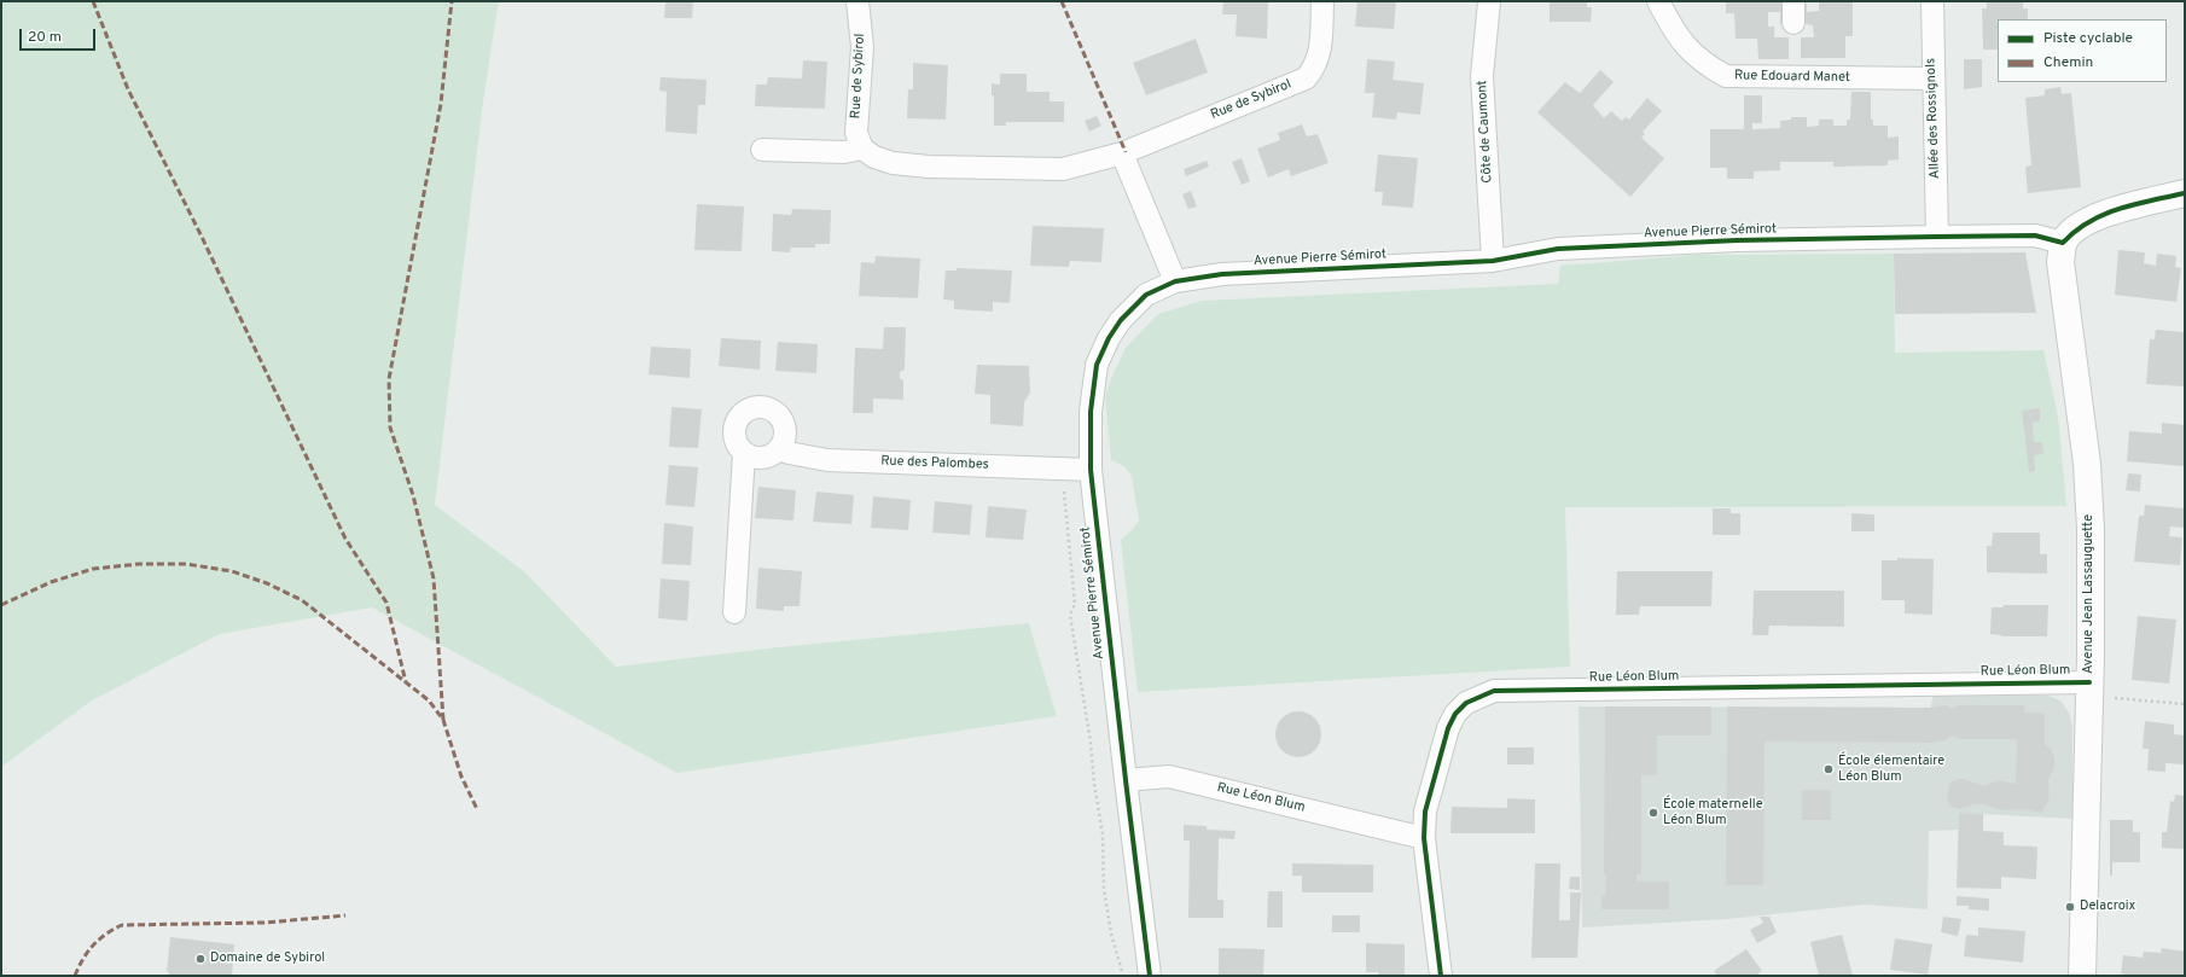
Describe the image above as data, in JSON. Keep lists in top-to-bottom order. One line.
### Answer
{"streets":{"street":["Rue de Sybirol","Rue Edouard Manet","Allée des Rossignols","Côte de Caumont","Avenue Pierre Sémirot","Rue des Palombes","Avenue Jean Lassauguette","Rue Léon Blum"]},"crossings":[["Rue Edouard Manet","Allée des Rossignols"],["Allée des Rossignols","Avenue Pierre Sémirot"],["Côte de Caumont","Avenue Pierre Sémirot"],["Avenue Pierre Sémirot","Rue des Palombes"],["Avenue Pierre Sémirot","Avenue Jean Lassauguette"],["Avenue Pierre Sémirot","Rue Léon Blum"],["Avenue Jean Lassauguette","Rue Léon Blum"]],"places":["École élementaire Léon Blum","École maternelle Léon Blum","Delacroix","Domaine de Sybirol"],"legend":["Piste cyclable","Chemin"],"scale_bar":"20 m"}
